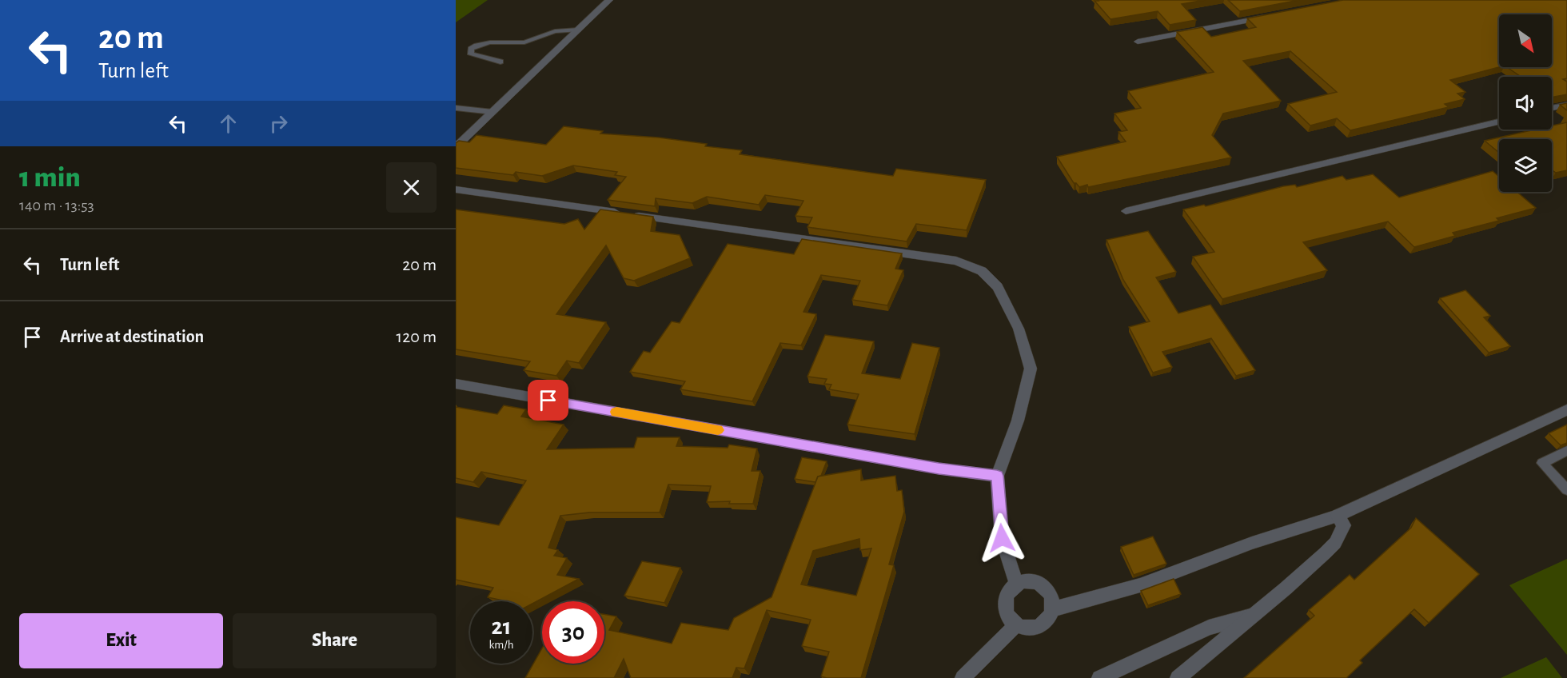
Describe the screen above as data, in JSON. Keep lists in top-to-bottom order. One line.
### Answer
{"north":"bottom right","page":{"turn":["20 m","Turn left"],"heading":["1 min","140 m · 13:53"],"list":[{"name":"Turn left","value":"20 m"},{"name":"Arrive at destination","value":"120 m"}],"speed":"21 km/h","limit":"30","buttons":["Exit","Share"]}}
